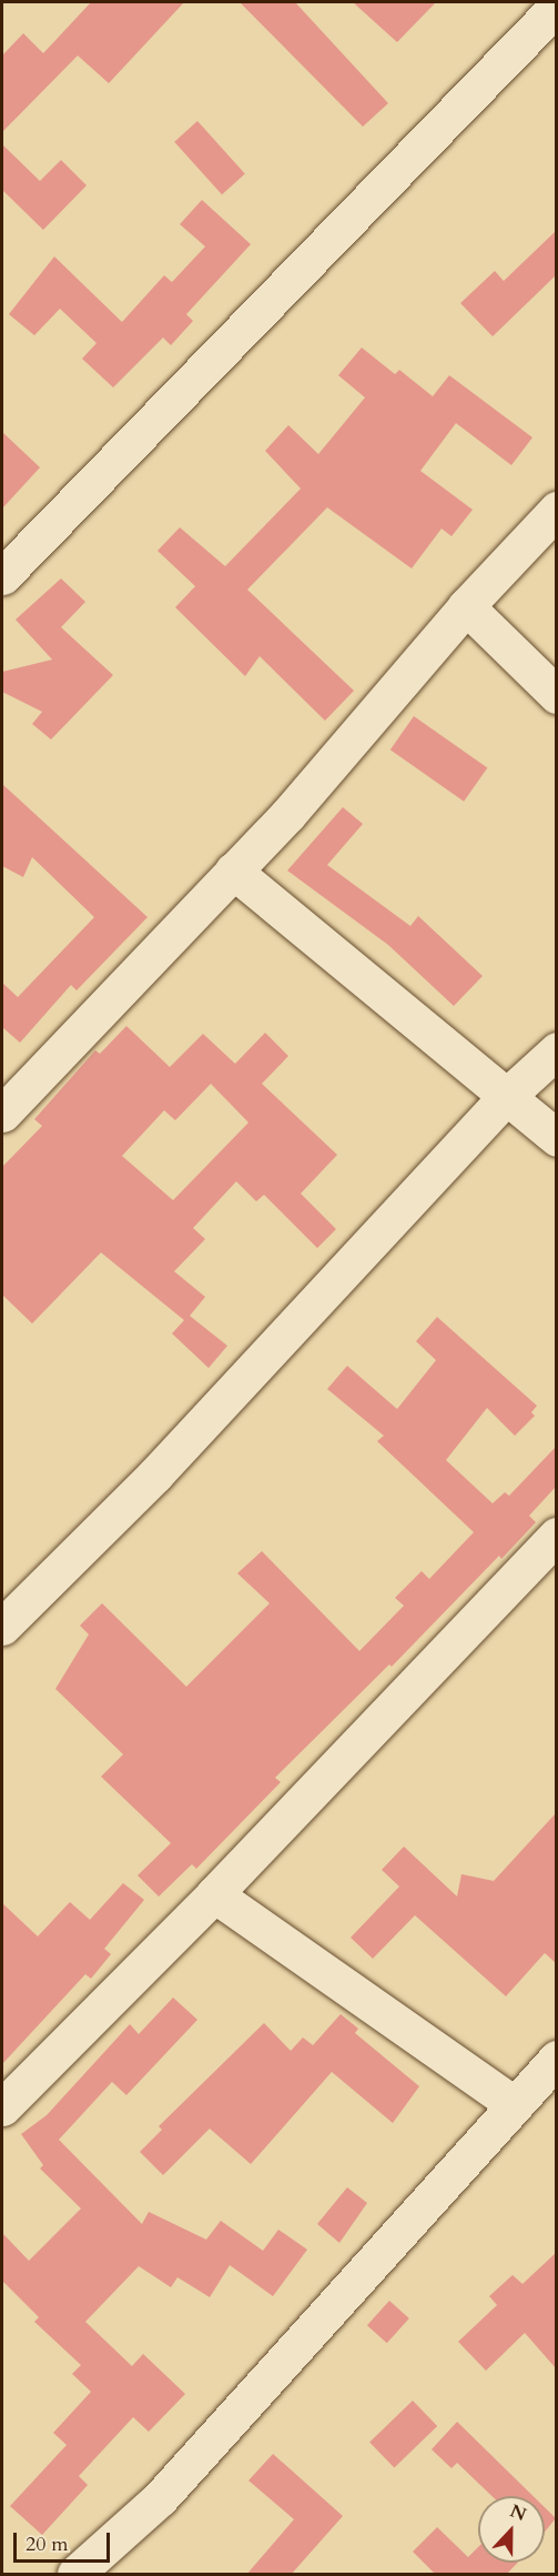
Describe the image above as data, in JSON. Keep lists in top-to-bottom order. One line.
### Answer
{"scale_bar":"20 m","north":"top"}
